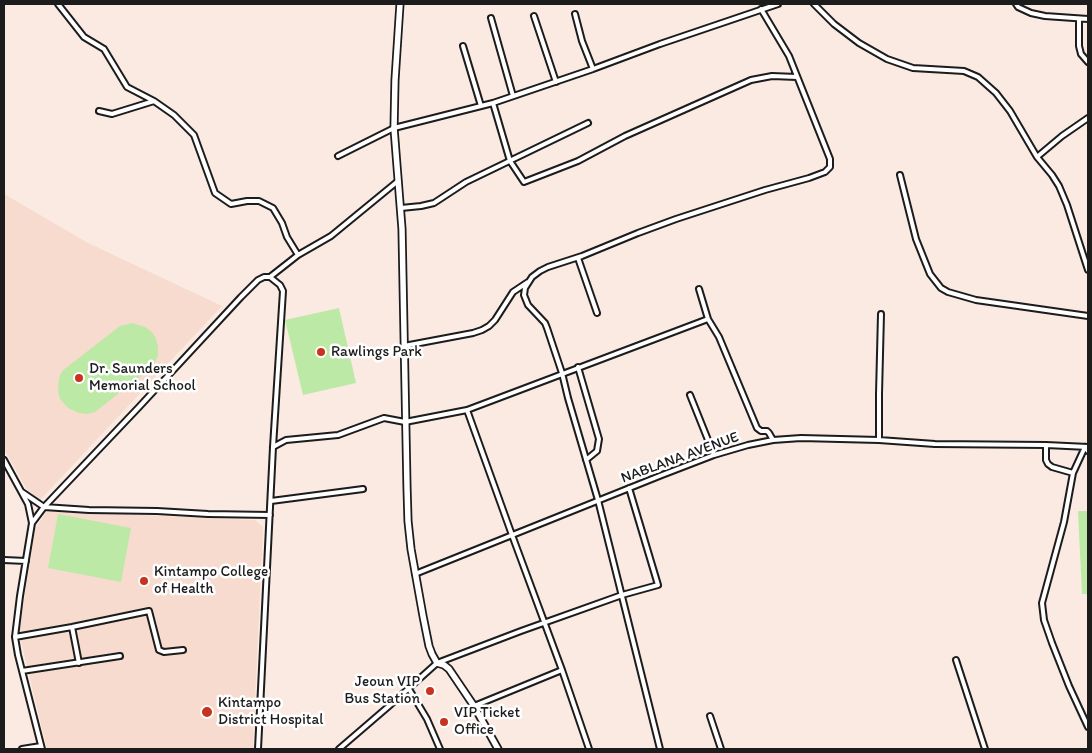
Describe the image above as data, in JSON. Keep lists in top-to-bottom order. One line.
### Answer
{"streets":{"street":["NABLANA AVENUE"]},"places":["Rawlings Park","Dr. Saunders Memorial School","Kintampo College of Health","Jeoun VIP Bus Station","Kintampo District Hospital","VIP Ticket Office"]}
